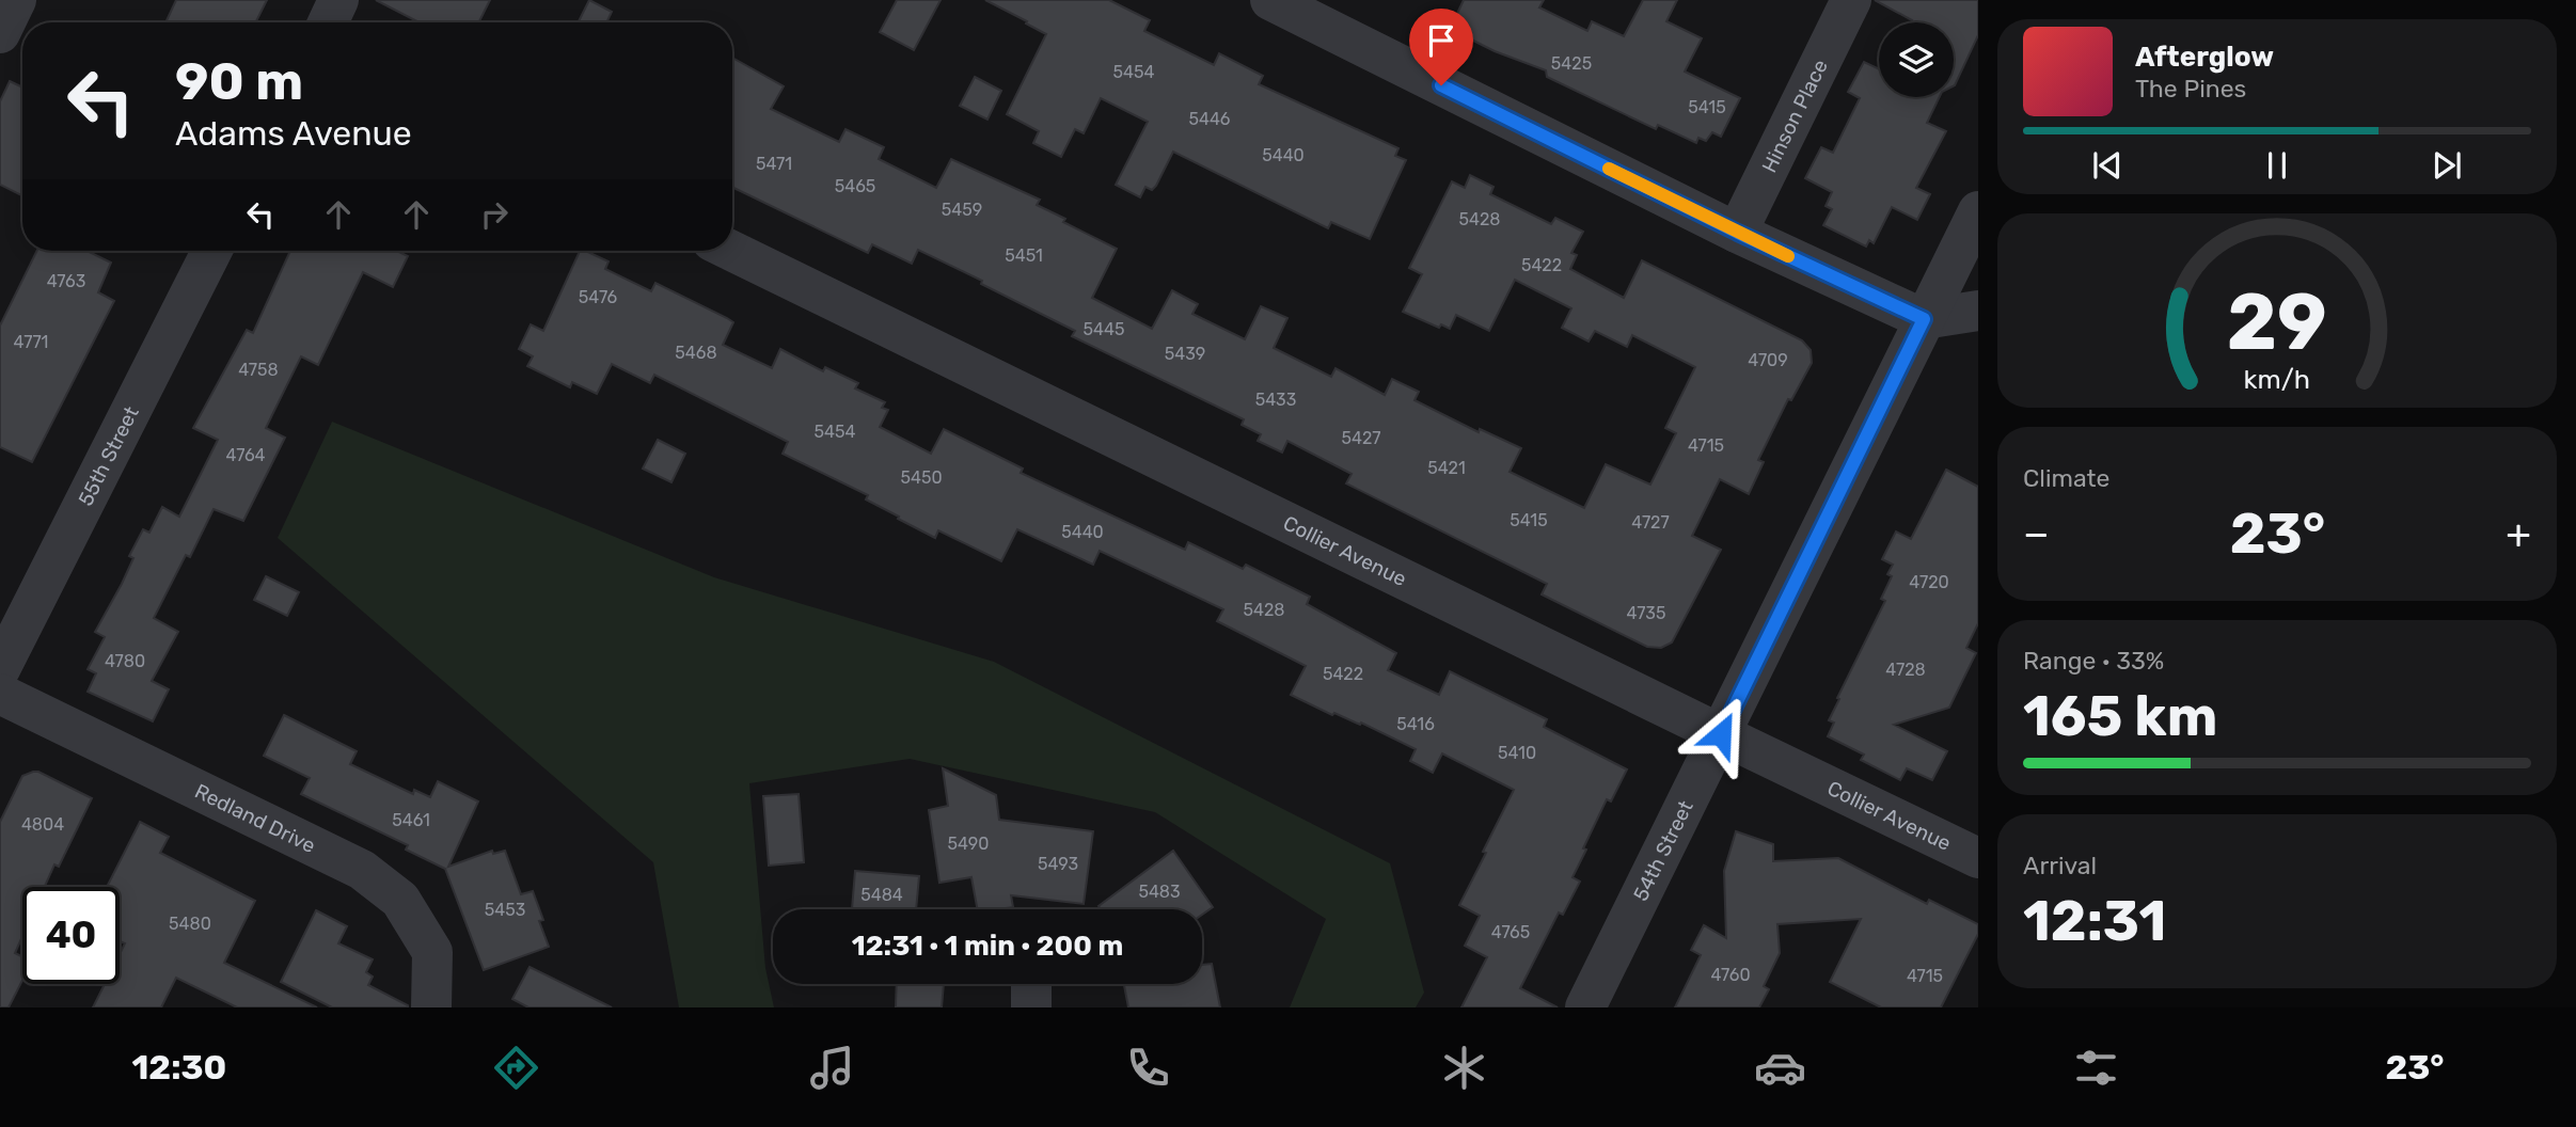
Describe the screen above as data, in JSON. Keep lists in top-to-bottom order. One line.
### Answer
{"streets":{"street":["Hinson Place","55th Street","Collier Avenue","Redland Drive","54th Street"]},"crossings":[["Collier Avenue","54th Street"]],"house_numbers":["5425","5454","5415","5446","5440","5471","5465","5459","5428","5451","5422","4763","5476","5445","4771","5468","5439","4709","4758","5433","5454","5427","4715","4764","5421","5450","5415","4727","5440","4720","5428","4735","4780","4728","5422","5416","5410","5461","4804","5490","5493","5483","5484","5453","5480","4765","4760","4715"],"page":{"turn":["90 m","Adams Avenue"],"song":["Afterglow","The Pines"],"tile":["Climate",["Range · 33%","165 km"],["Arrival","12:31"]],"heat":["−","23°","+"],"limit":"40","trip":"12:31 · 1 min · 200 m","tabs":["12:30","23°"],"gauge":["29","km/h"]}}
